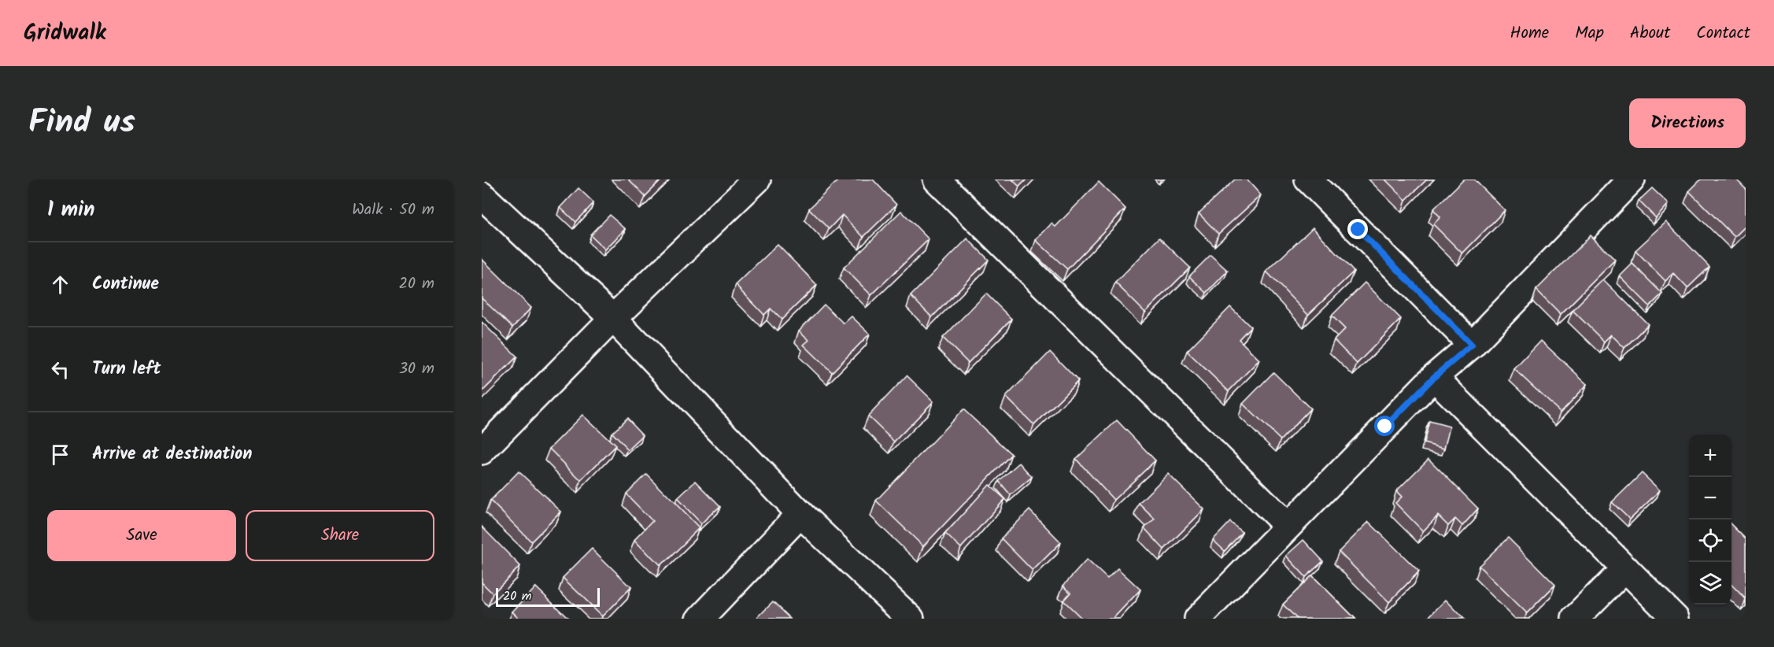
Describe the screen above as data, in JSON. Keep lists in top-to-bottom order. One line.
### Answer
{"scale_bar":"20 m","page":{"header":"Gridwalk","nav":["Home","Map","About","Contact"],"title":"Find us","buttons":["Directions",["Save","Share"]],"heading":["1 min","Walk · 50 m"],"list":[["Continue","20 m"],["Turn left","30 m"],"Arrive at destination"],"map_buttons":["+","−"],"scale":"20 m"}}
